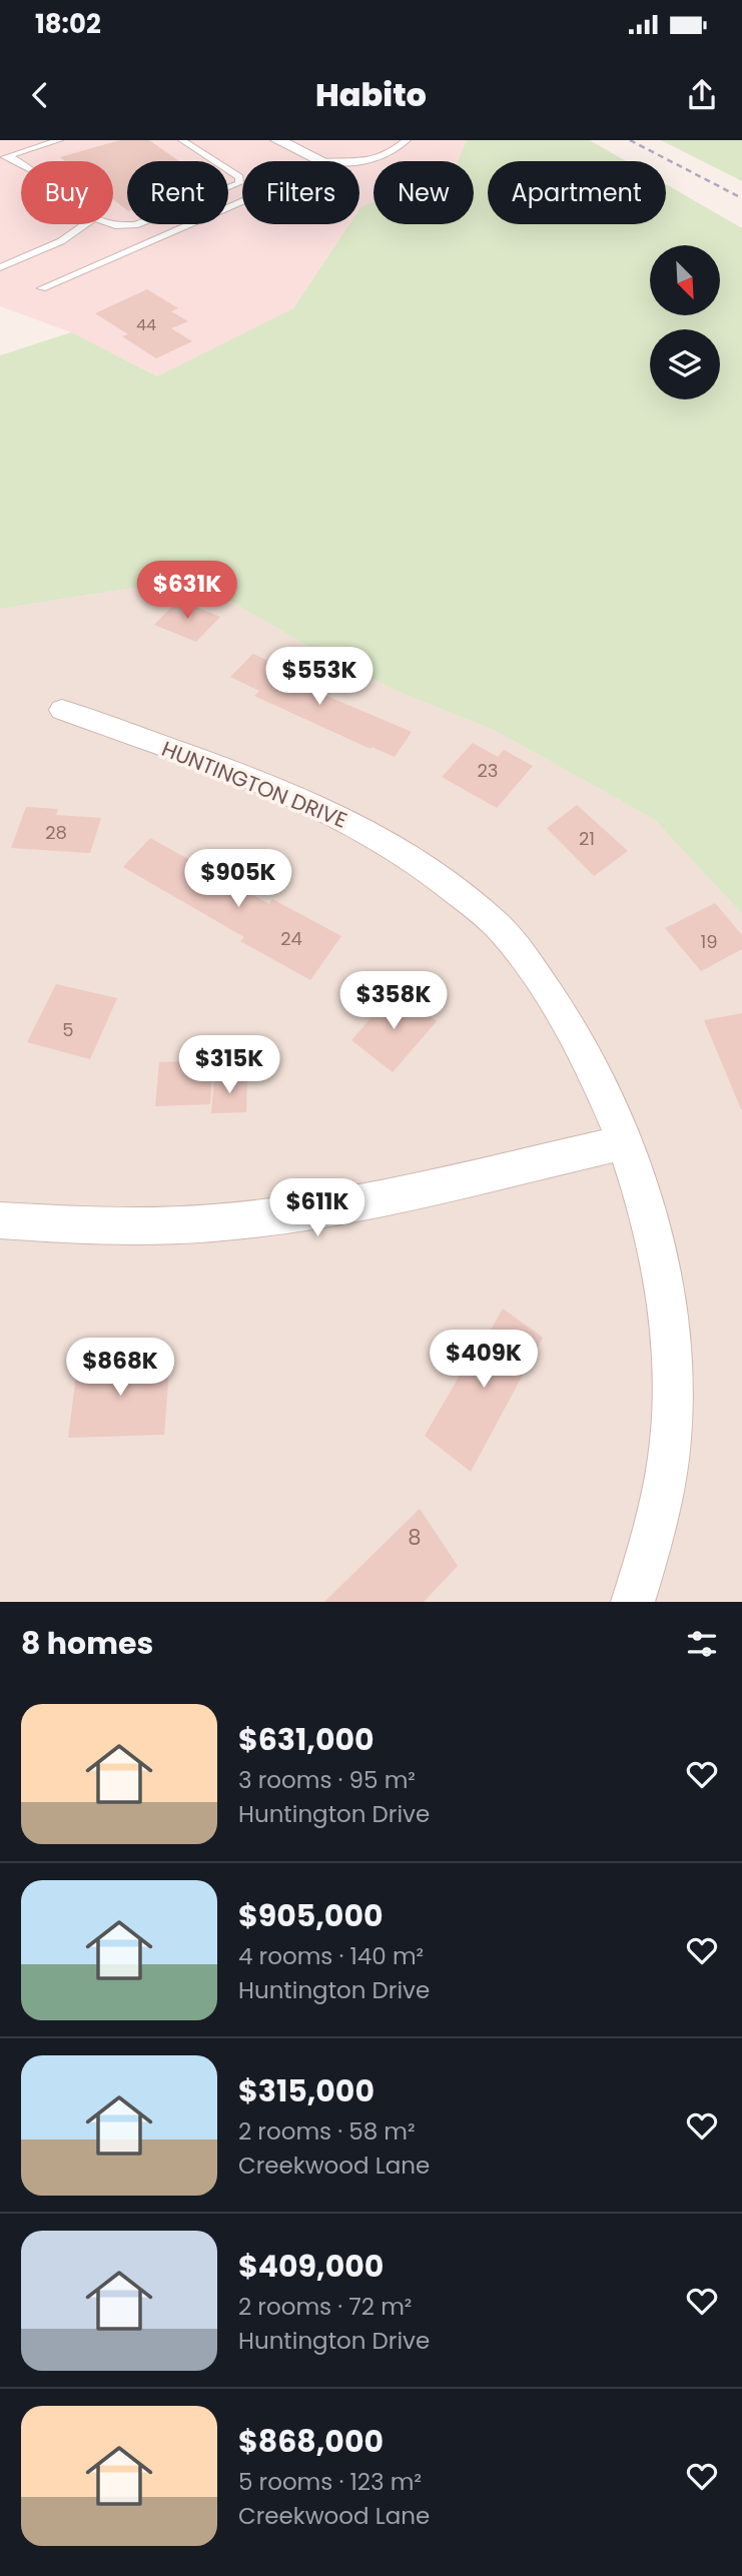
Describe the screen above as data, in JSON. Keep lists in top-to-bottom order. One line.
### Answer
{"streets":{"street":["HUNTINGTON DRIVE"]},"house_numbers":["44","23","28","21","24","19","5","8"],"north":"bottom right","page":{"status":"18:02","header":"Habito","chip":["Buy","Rent","Filters","New","Apartment"],"price":["$631K","$553K","$905K","$358K","$315K","$611K","$409K","$868K"],"heading":"8 homes","list":[{"name":"$631,000","note":"3 rooms · 95 m² · Huntington Drive"},{"name":"$905,000","note":"4 rooms · 140 m² · Huntington Drive"},{"name":"$315,000","note":"2 rooms · 58 m² · Creekwood Lane"},{"name":"$409,000","note":"2 rooms · 72 m² · Huntington Drive"},{"name":"$868,000","note":"5 rooms · 123 m² · Creekwood Lane"}]}}
